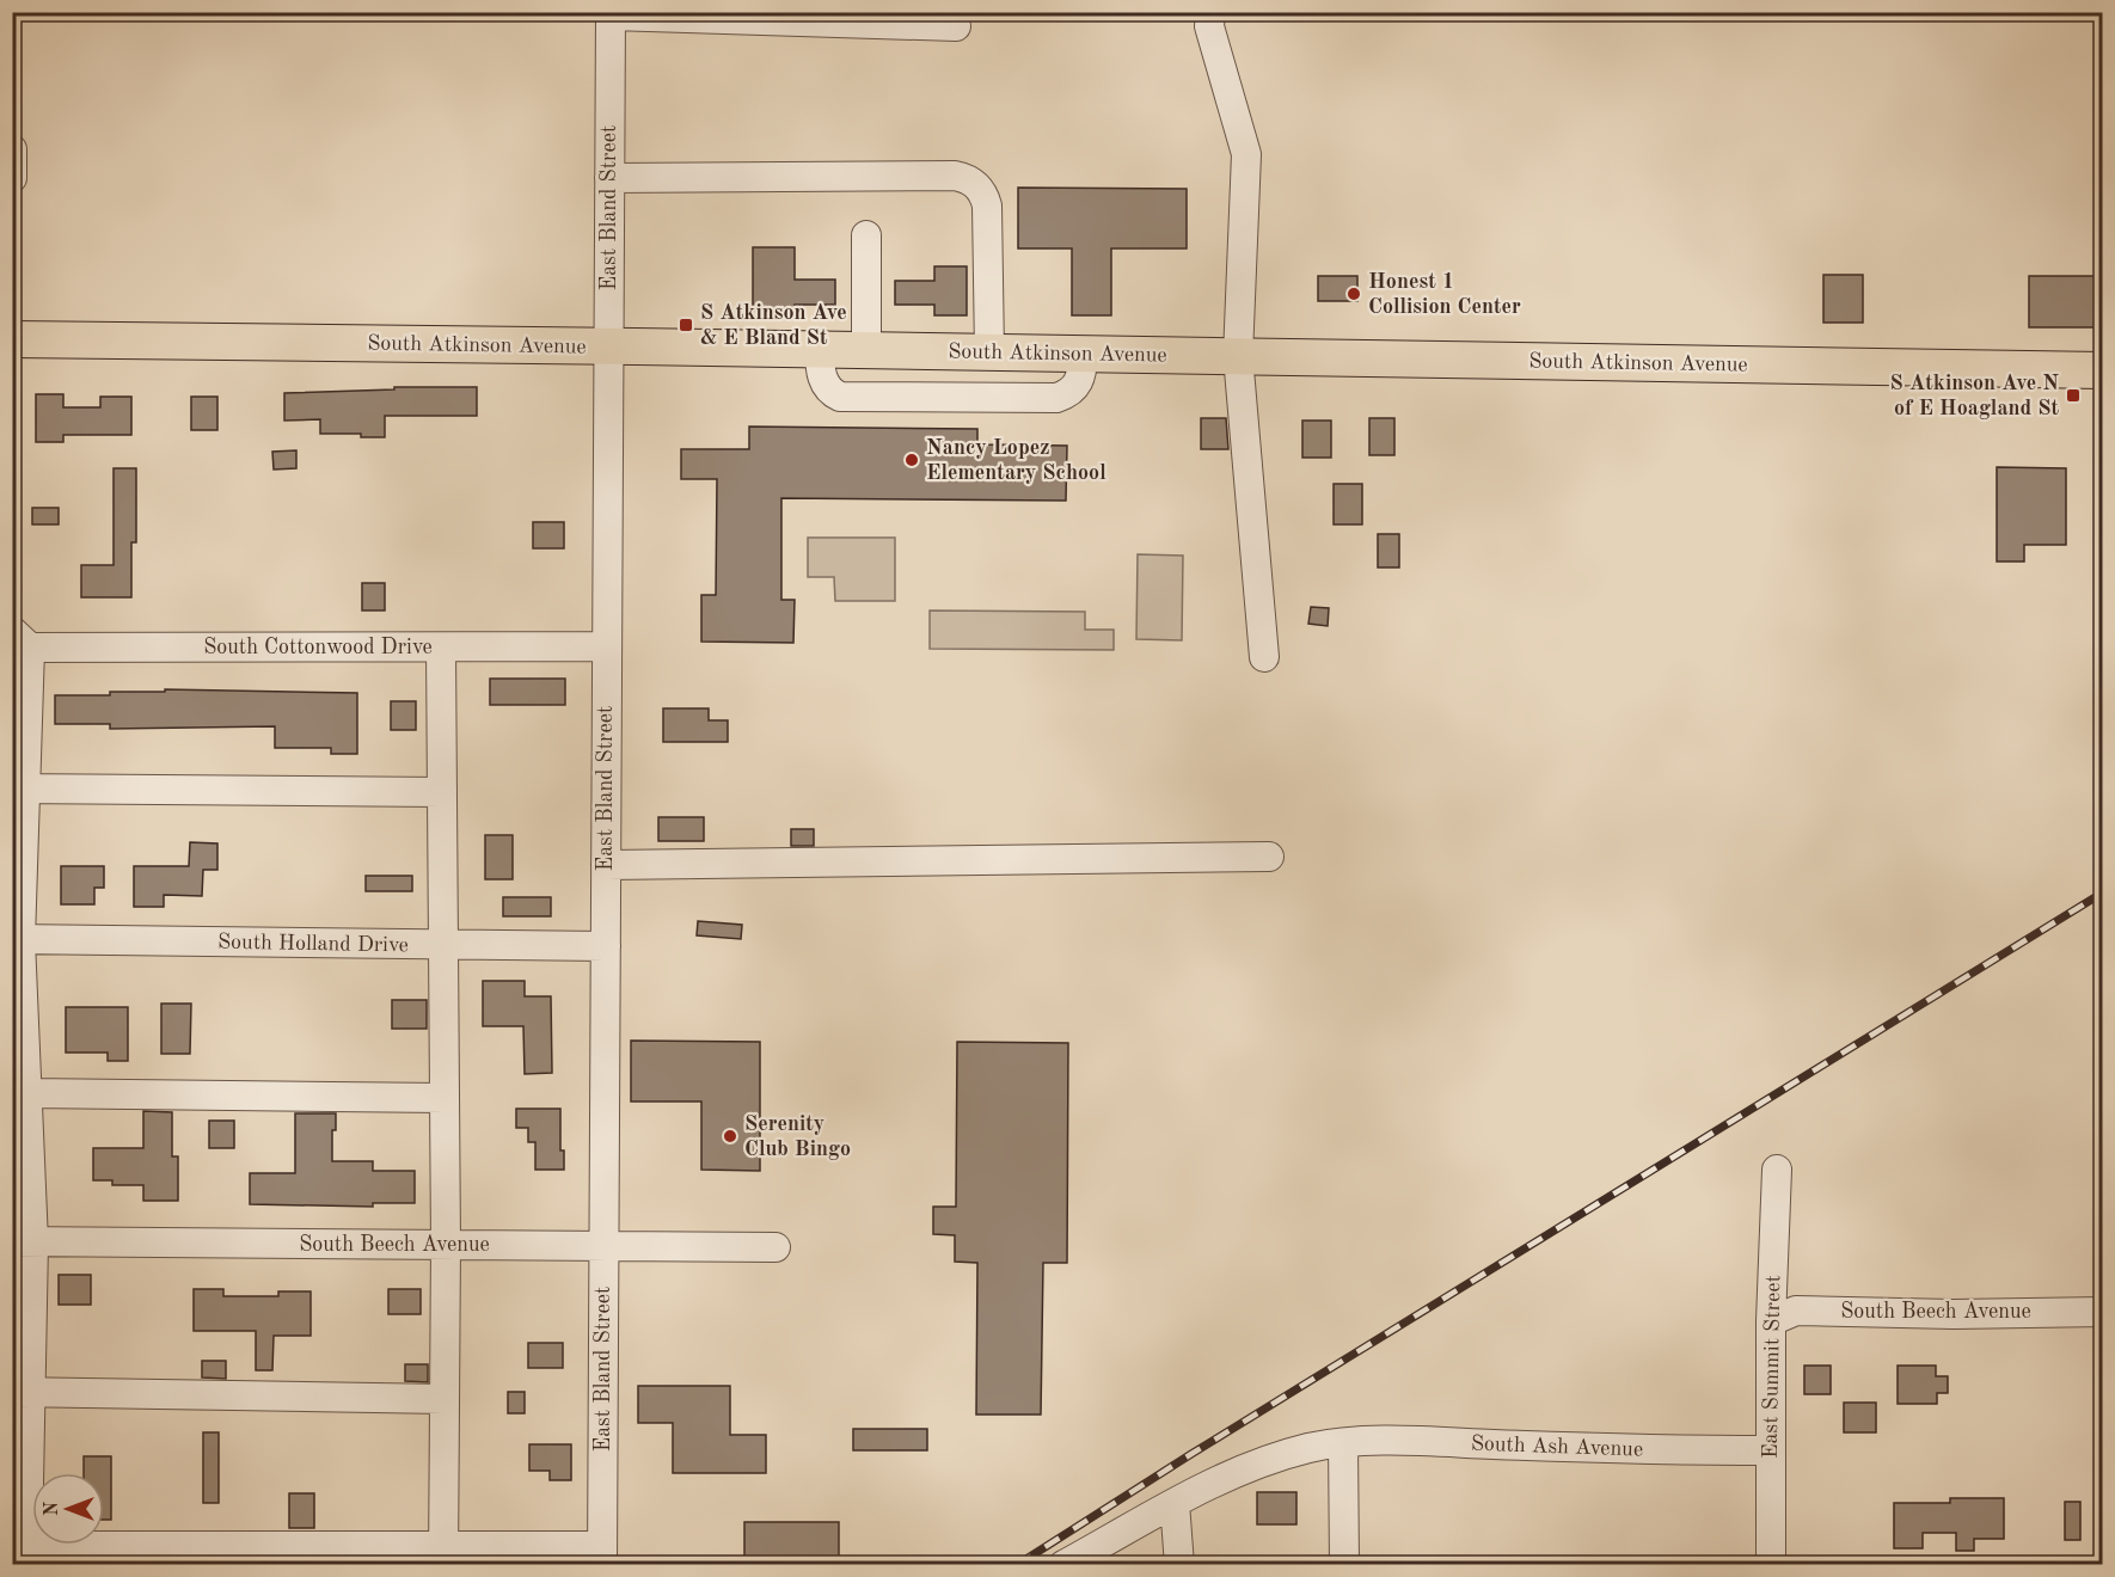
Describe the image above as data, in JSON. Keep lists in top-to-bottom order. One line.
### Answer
{"streets":{"main road":["South Atkinson Avenue"],"street":["East Bland Street","South Cottonwood Drive","South Holland Drive","South Beech Avenue","East Summit Street","South Ash Avenue"]},"crossings":[["East Bland Street","South Atkinson Avenue"],["East Bland Street","South Cottonwood Drive"],["East Bland Street","South Holland Drive"],["East Bland Street","South Beech Avenue"],["South Beech Avenue","East Summit Street"],["East Summit Street","South Ash Avenue"]],"places":{"other":["Honest 1 Collision Center","Nancy Lopez Elementary School","Serenity Club Bingo"],"transit":["S Atkinson Ave & E Bland St","S Atkinson Ave N of E Hoagland St"]},"north":"left"}
